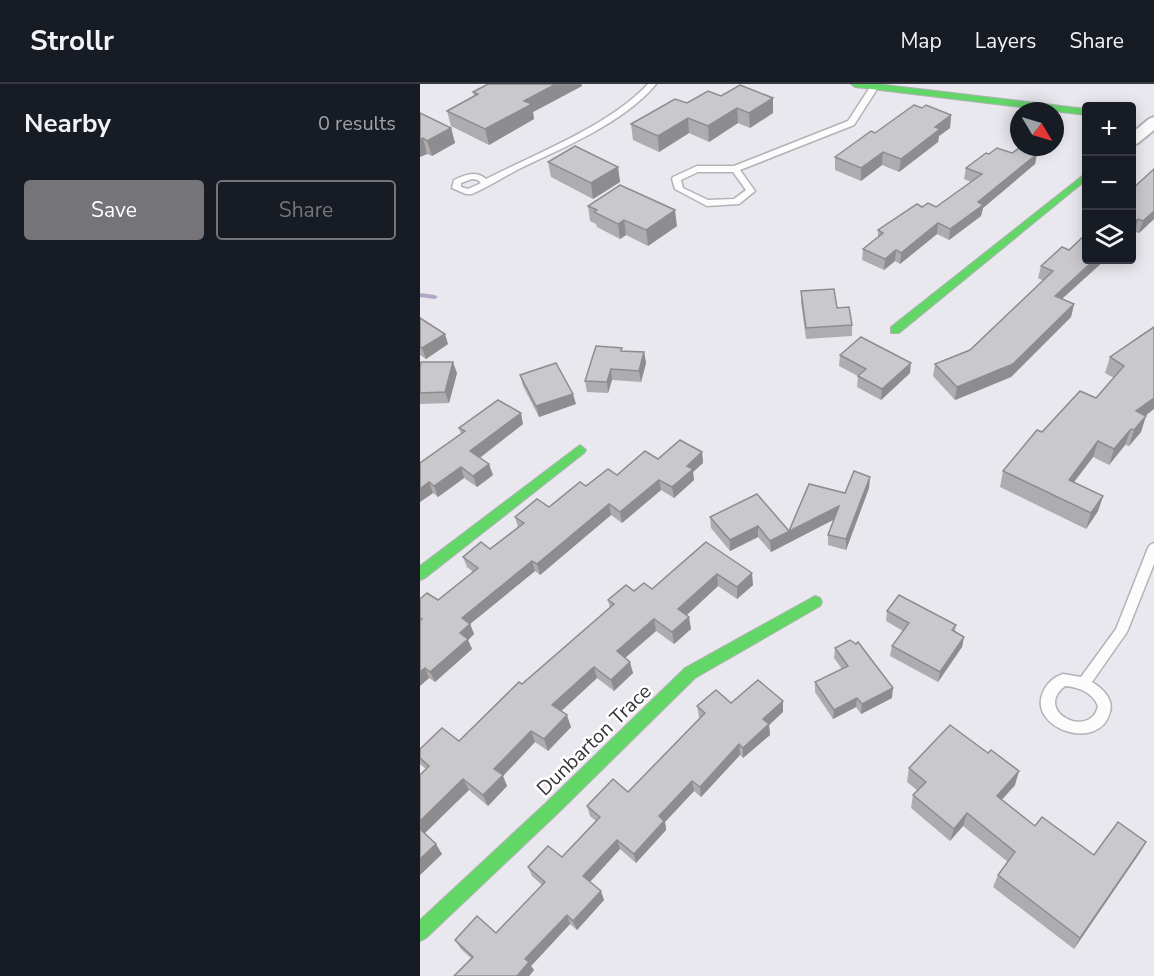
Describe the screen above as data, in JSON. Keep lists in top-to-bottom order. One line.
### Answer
{"streets":{"street":["Dunbarton Trace"]},"north":"bottom right","page":{"header":"Strollr","nav":["Map","Layers","Share"],"heading":["Nearby","0 results"],"map_buttons":["+","−"],"buttons":["Save","Share"]}}
